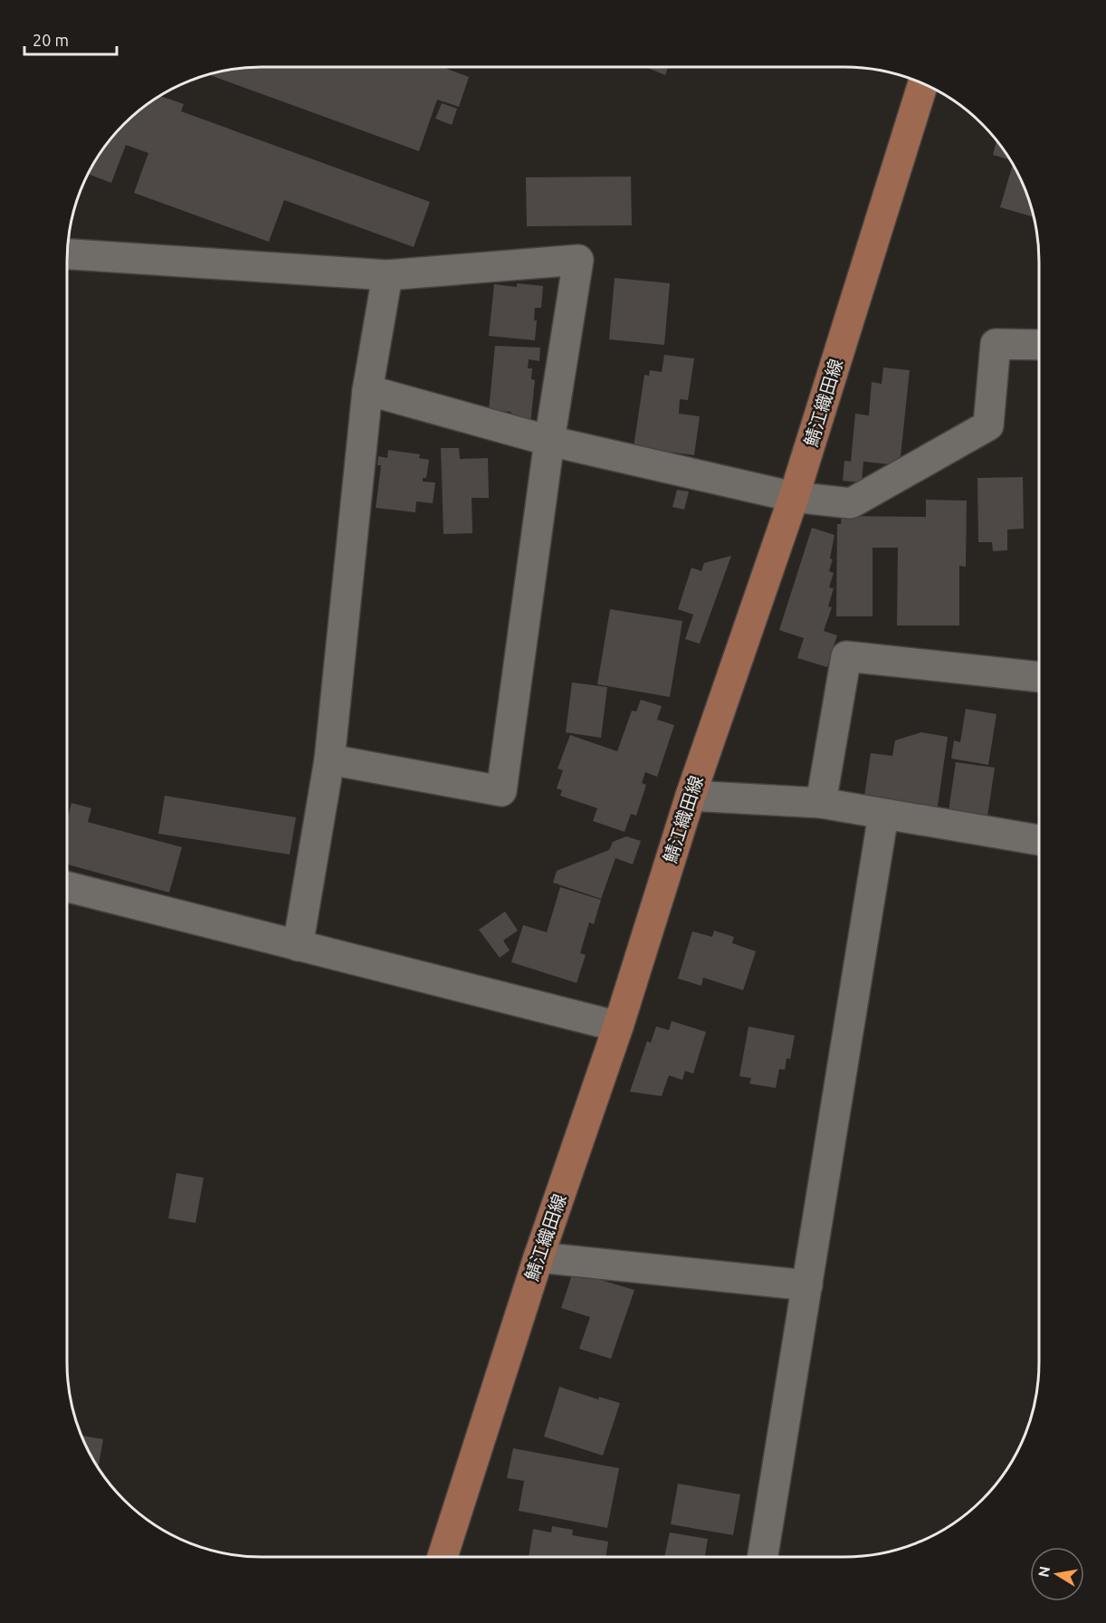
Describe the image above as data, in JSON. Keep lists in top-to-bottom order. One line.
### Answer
{"streets":{"main road":["鯖江織田線"]},"scale_bar":"20 m","north":"left"}
